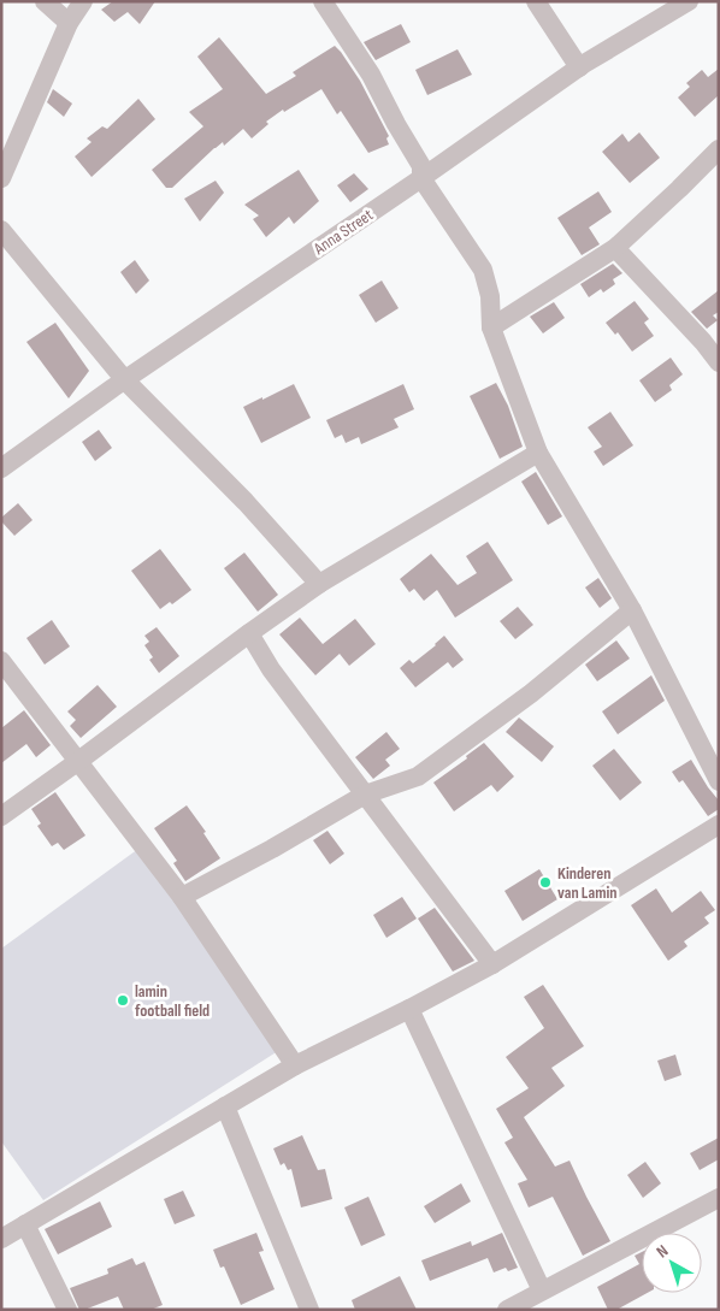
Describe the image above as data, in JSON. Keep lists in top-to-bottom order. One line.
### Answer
{"streets":{"street":["Anna Street"]},"places":["Kinderen van Lamin","lamin football field"],"north":"top left"}
